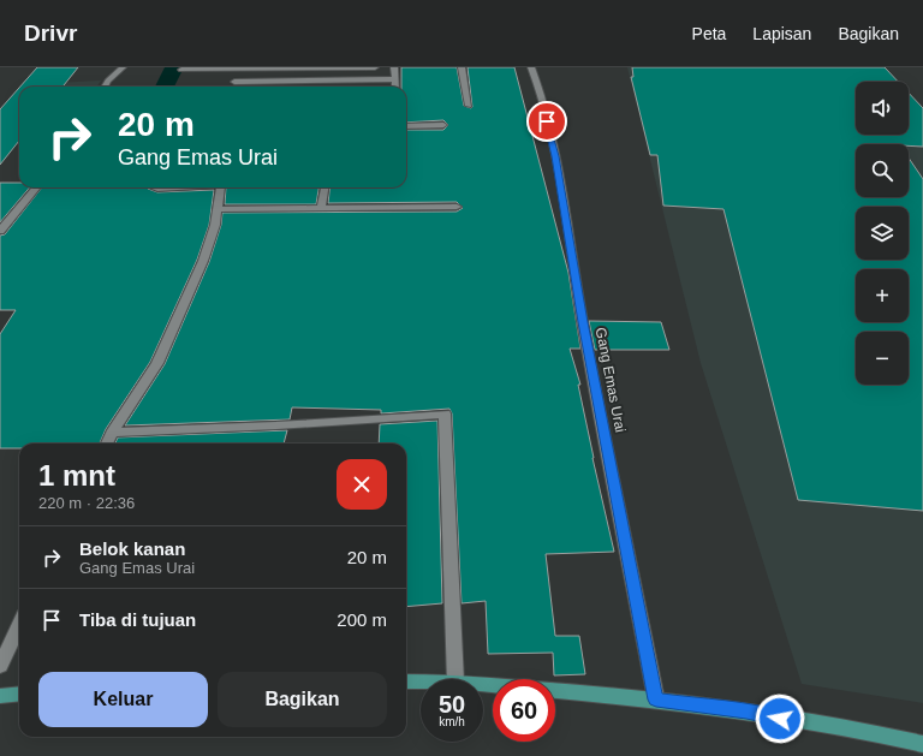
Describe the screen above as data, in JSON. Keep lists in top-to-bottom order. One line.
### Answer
{"streets":{"street":["Gang Emas Urai"]},"page":{"header":"Drivr","nav":["Peta","Lapisan","Bagikan"],"map_buttons":["+","−"],"turn":["20 m","Gang Emas Urai"],"heading":["1 mnt","220 m · 22:36"],"list":[{"name":"Belok kanan","note":"Gang Emas Urai","value":"20 m"},{"name":"Tiba di tujuan","value":"200 m"}],"buttons":["Keluar","Bagikan"],"speed":"50 km/h","limit":"60"}}
